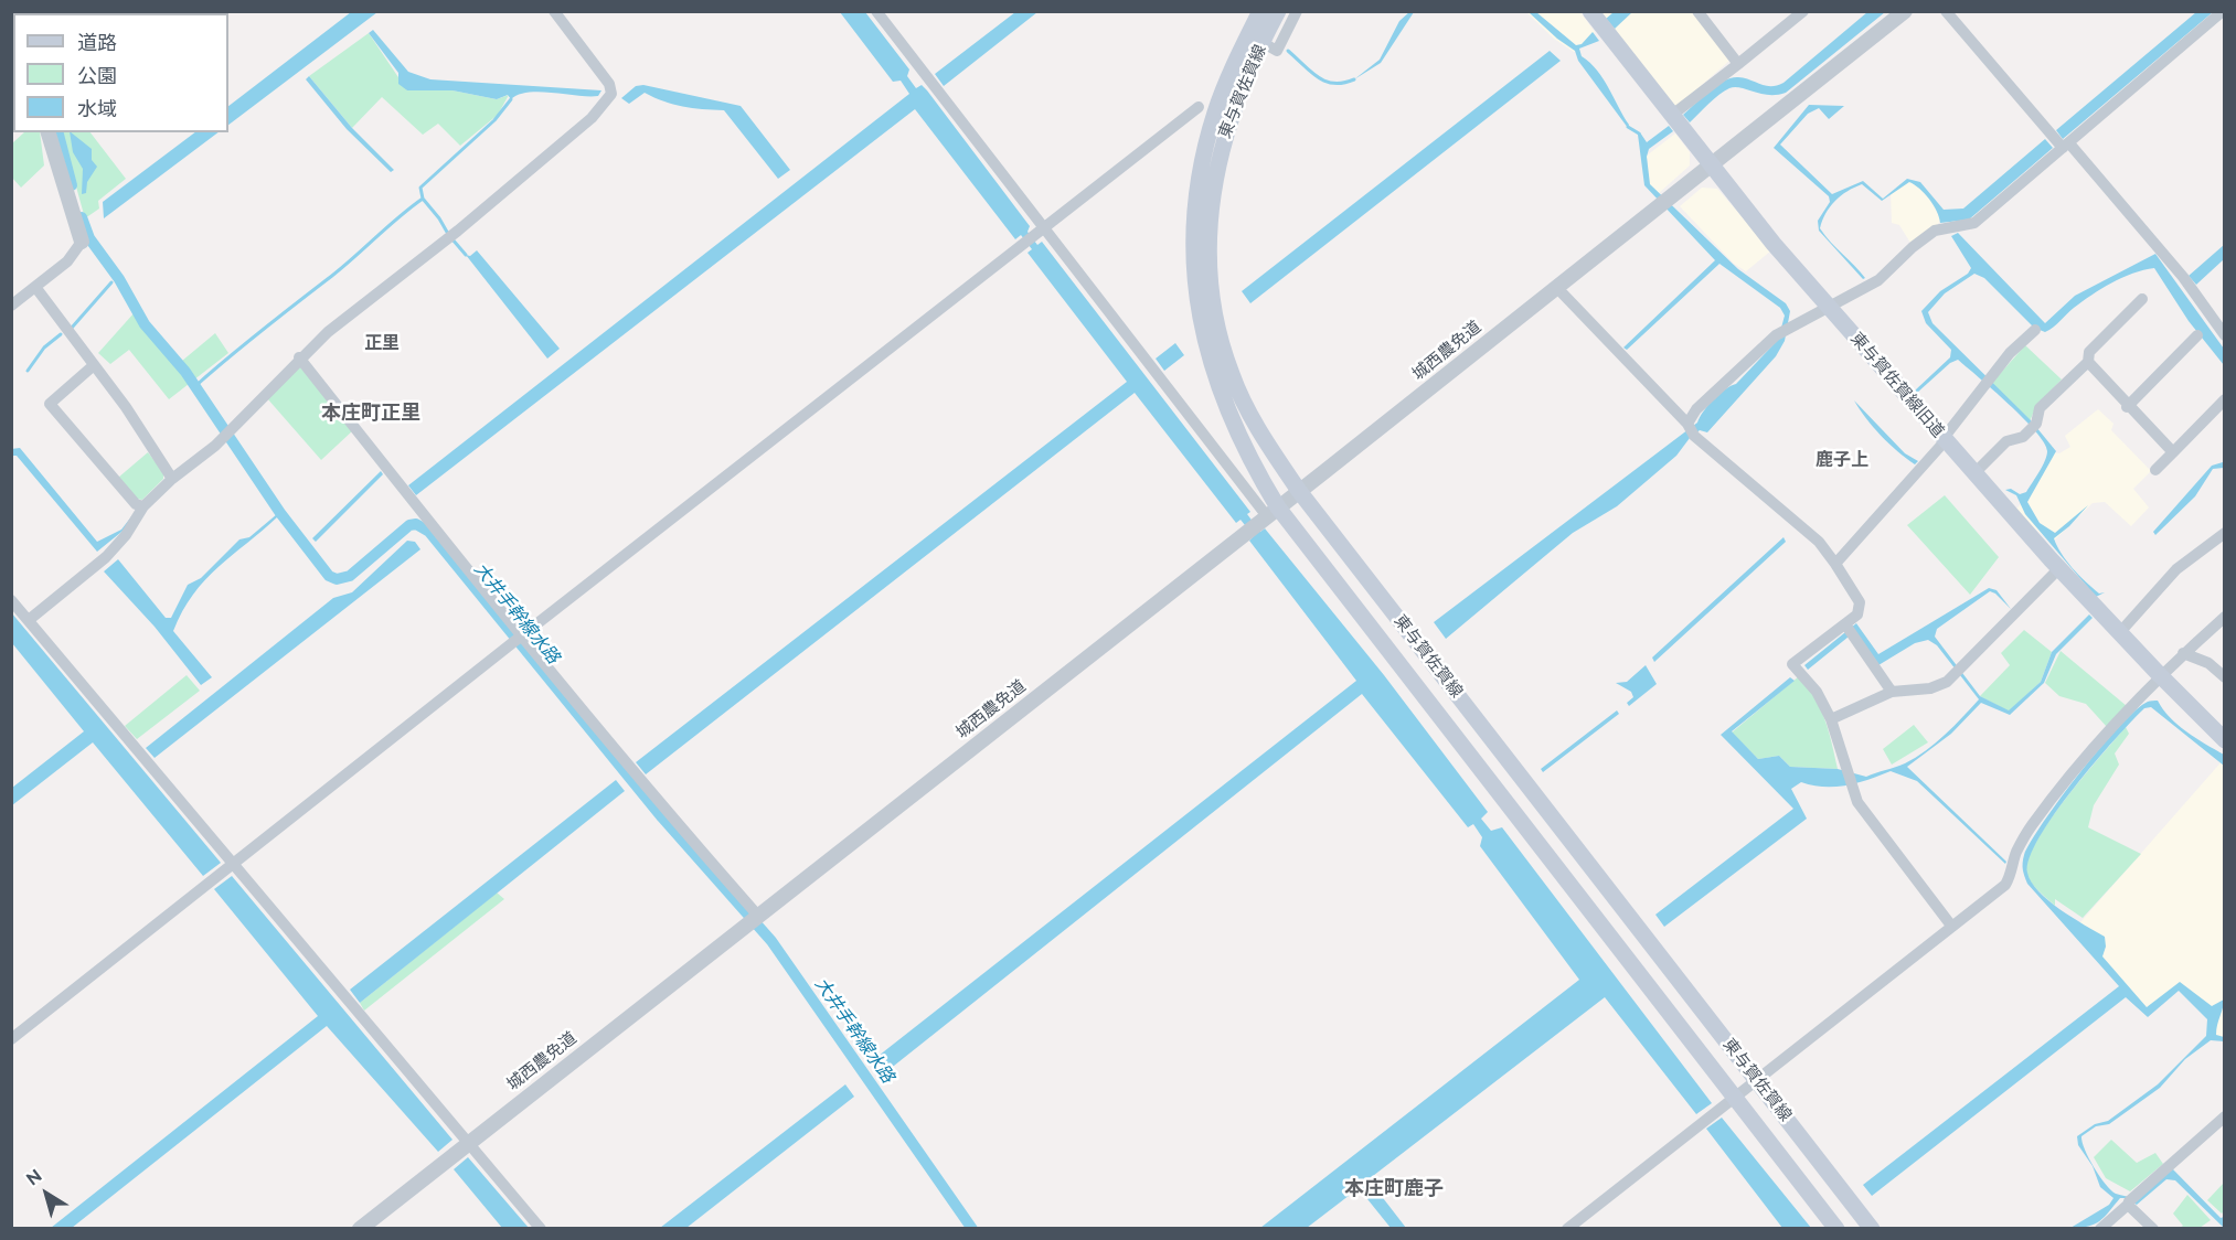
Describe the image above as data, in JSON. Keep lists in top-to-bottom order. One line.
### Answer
{"streets":{"main road":["東与賀佐賀線","東与賀佐賀線旧道"],"street":["城西農免道"]},"crossings":[["東与賀佐賀線","城西農免道"],["城西農免道","東与賀佐賀線旧道"]],"districts":["正里","本庄町正里","鹿子上","本庄町鹿子"],"water":["大井手幹線水路"],"legend":["道路","公園","水域"],"north":"top left"}
